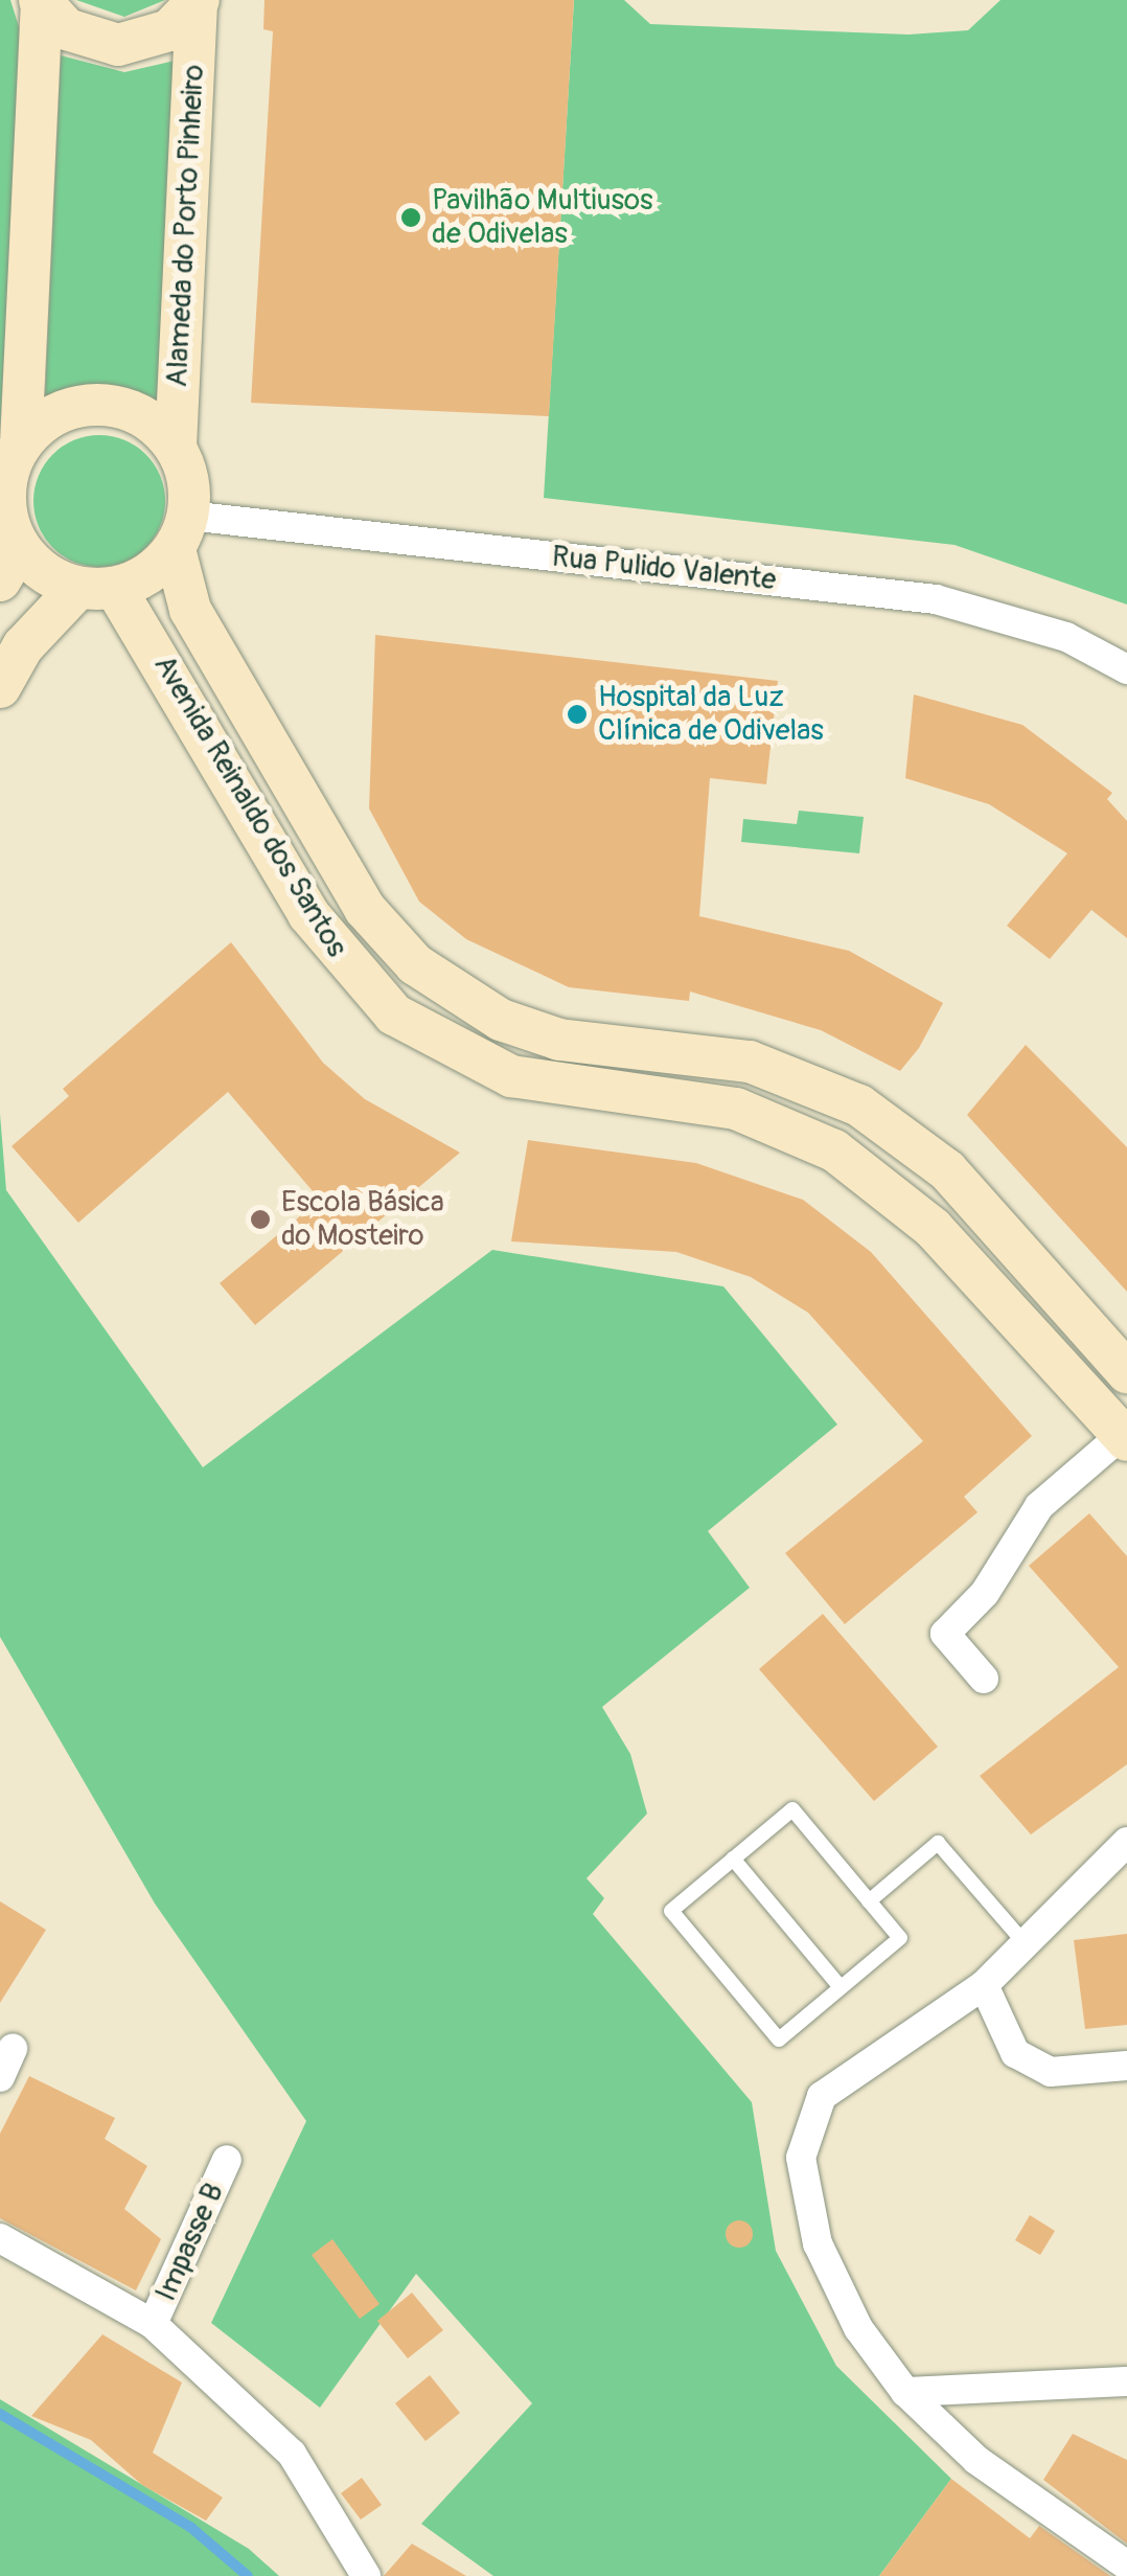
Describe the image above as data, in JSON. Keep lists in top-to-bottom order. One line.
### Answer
{"streets":{"main road":["Alameda do Porto Pinheiro","Avenida Reinaldo dos Santos"],"street":["Rua Pulido Valente","Impasse B"]},"crossings":[["Alameda do Porto Pinheiro","Rua Pulido Valente"],["Alameda do Porto Pinheiro","Avenida Reinaldo dos Santos"],["Rua Pulido Valente","Avenida Reinaldo dos Santos"]],"places":["Pavilhão Multiusos de Odivelas","Hospital da Luz Clínica de Odivelas","Escola Básica do Mosteiro"]}
